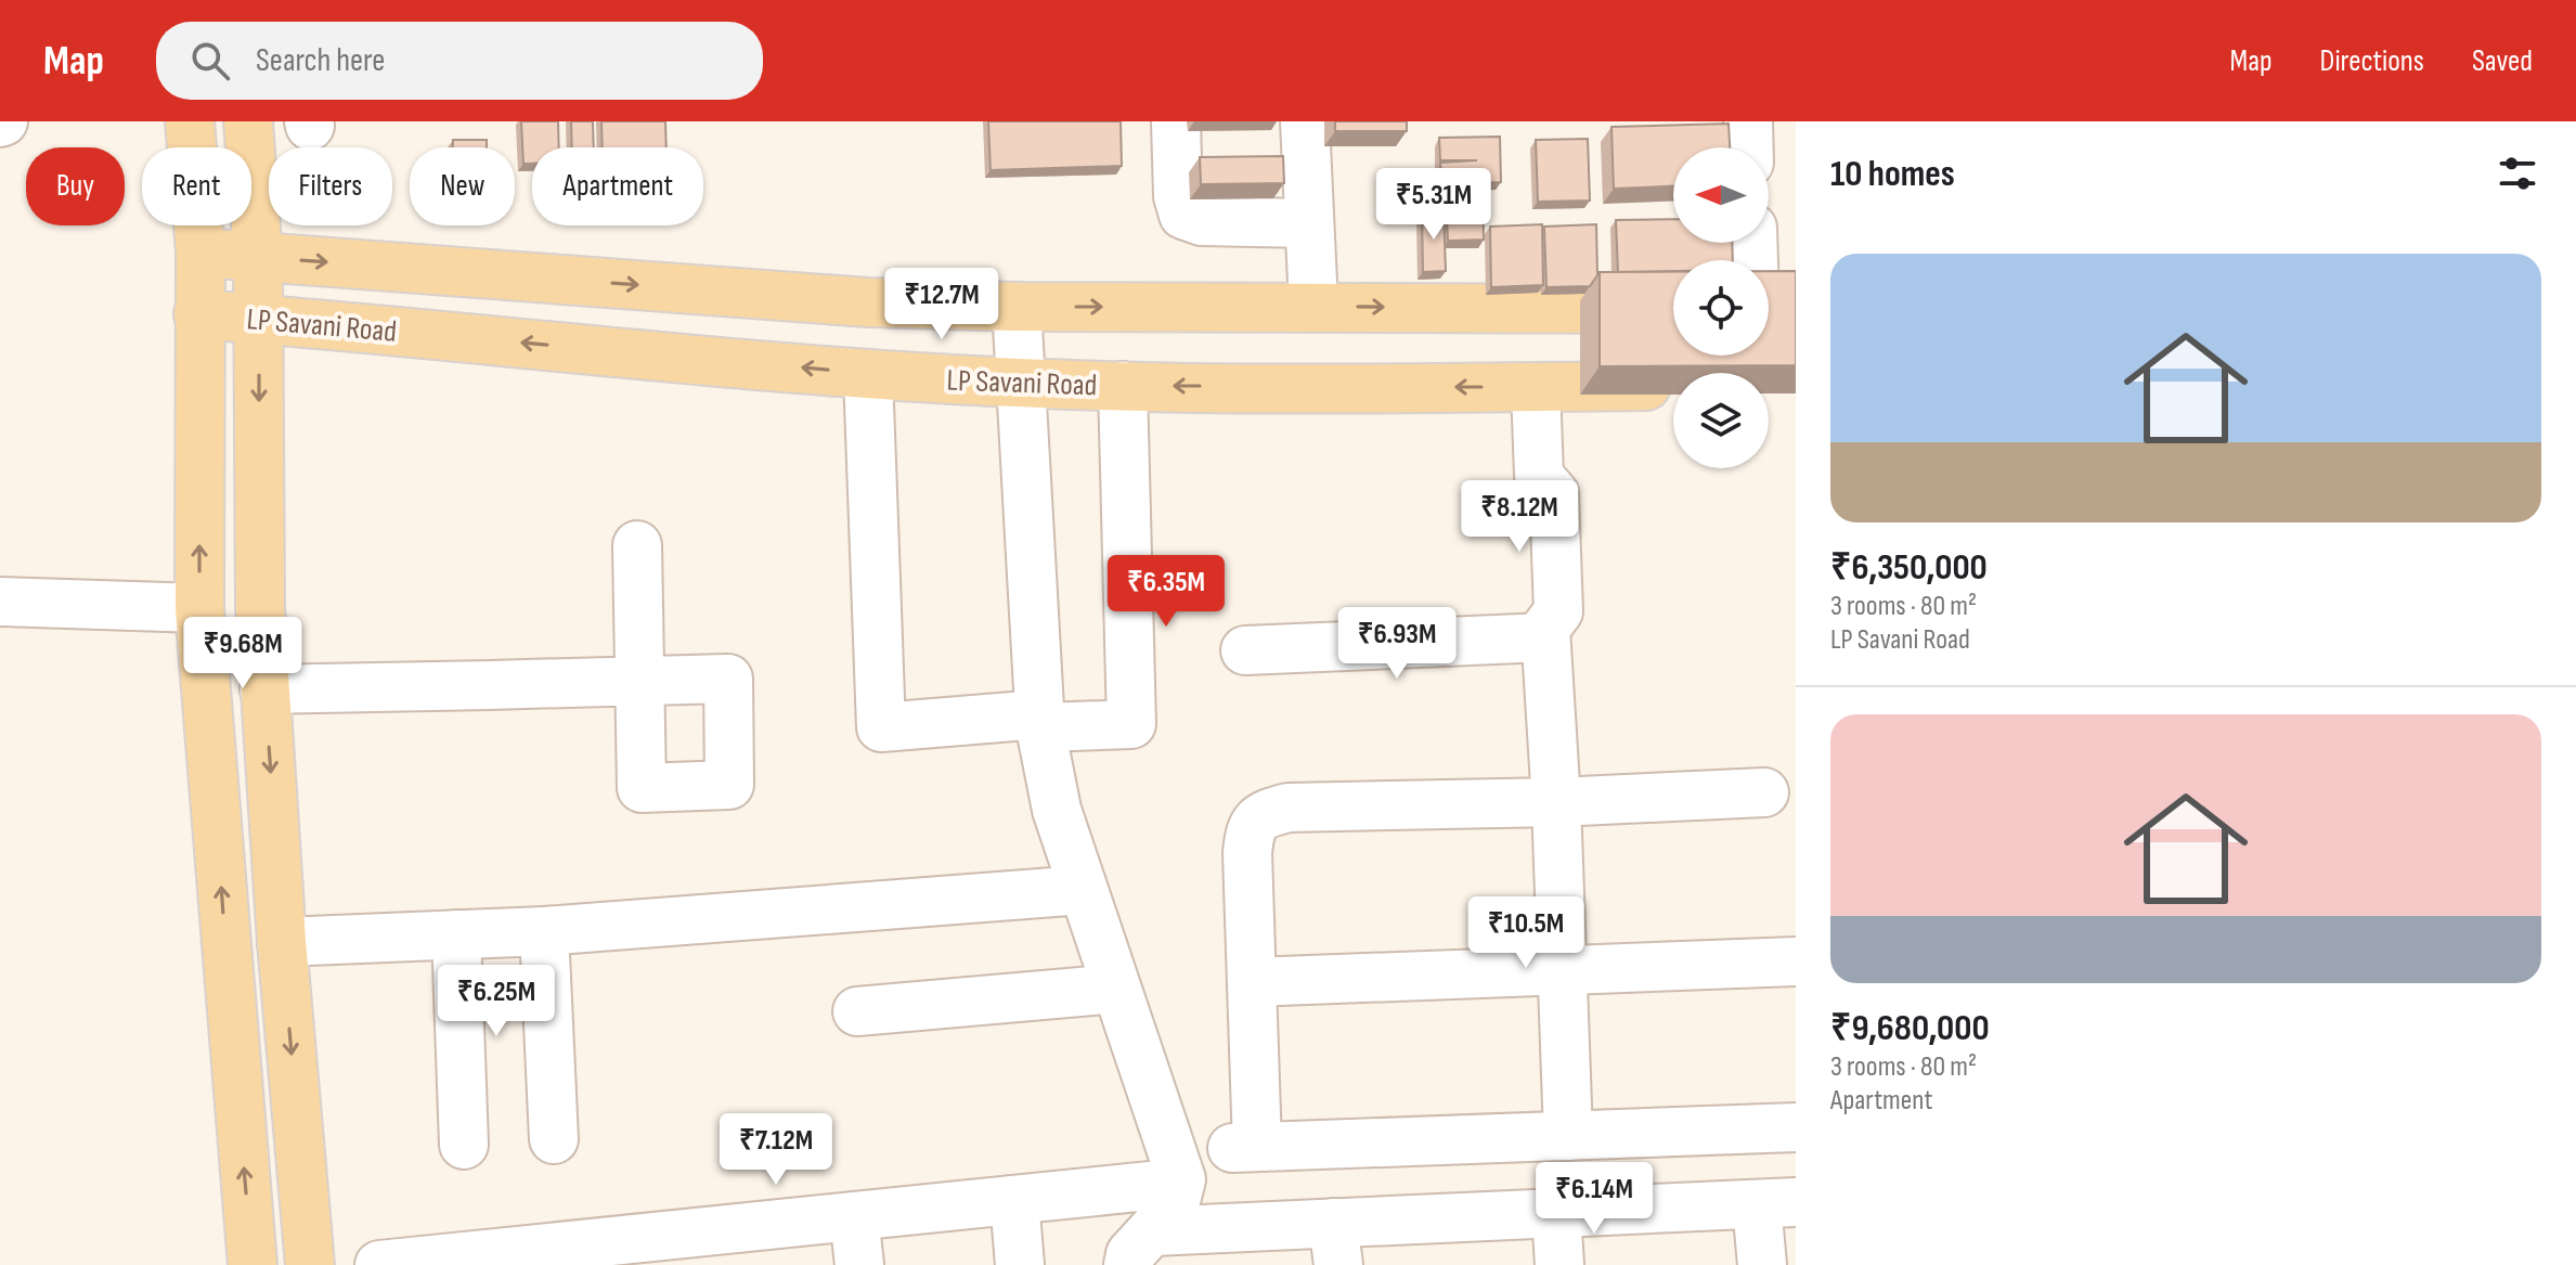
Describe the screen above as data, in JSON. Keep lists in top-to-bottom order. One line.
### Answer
{"streets":{"main road":["LP Savani Road"]},"north":"left","page":{"header":"Map","search":"Search here","nav":["Map","Directions","Saved"],"heading":"10 homes","chip":["Buy","Rent","Filters","New","Apartment"],"price":["₹5.31M","₹12.7M","₹8.12M","₹6.35M","₹6.93M","₹9.68M","₹10.5M","₹6.25M","₹7.12M","₹6.14M"],"list":[{"name":"₹6,350,000","note":"3 rooms · 80 m² · LP Savani Road"},{"name":"₹9,680,000","note":"3 rooms · 80 m² · Apartment"}]}}
